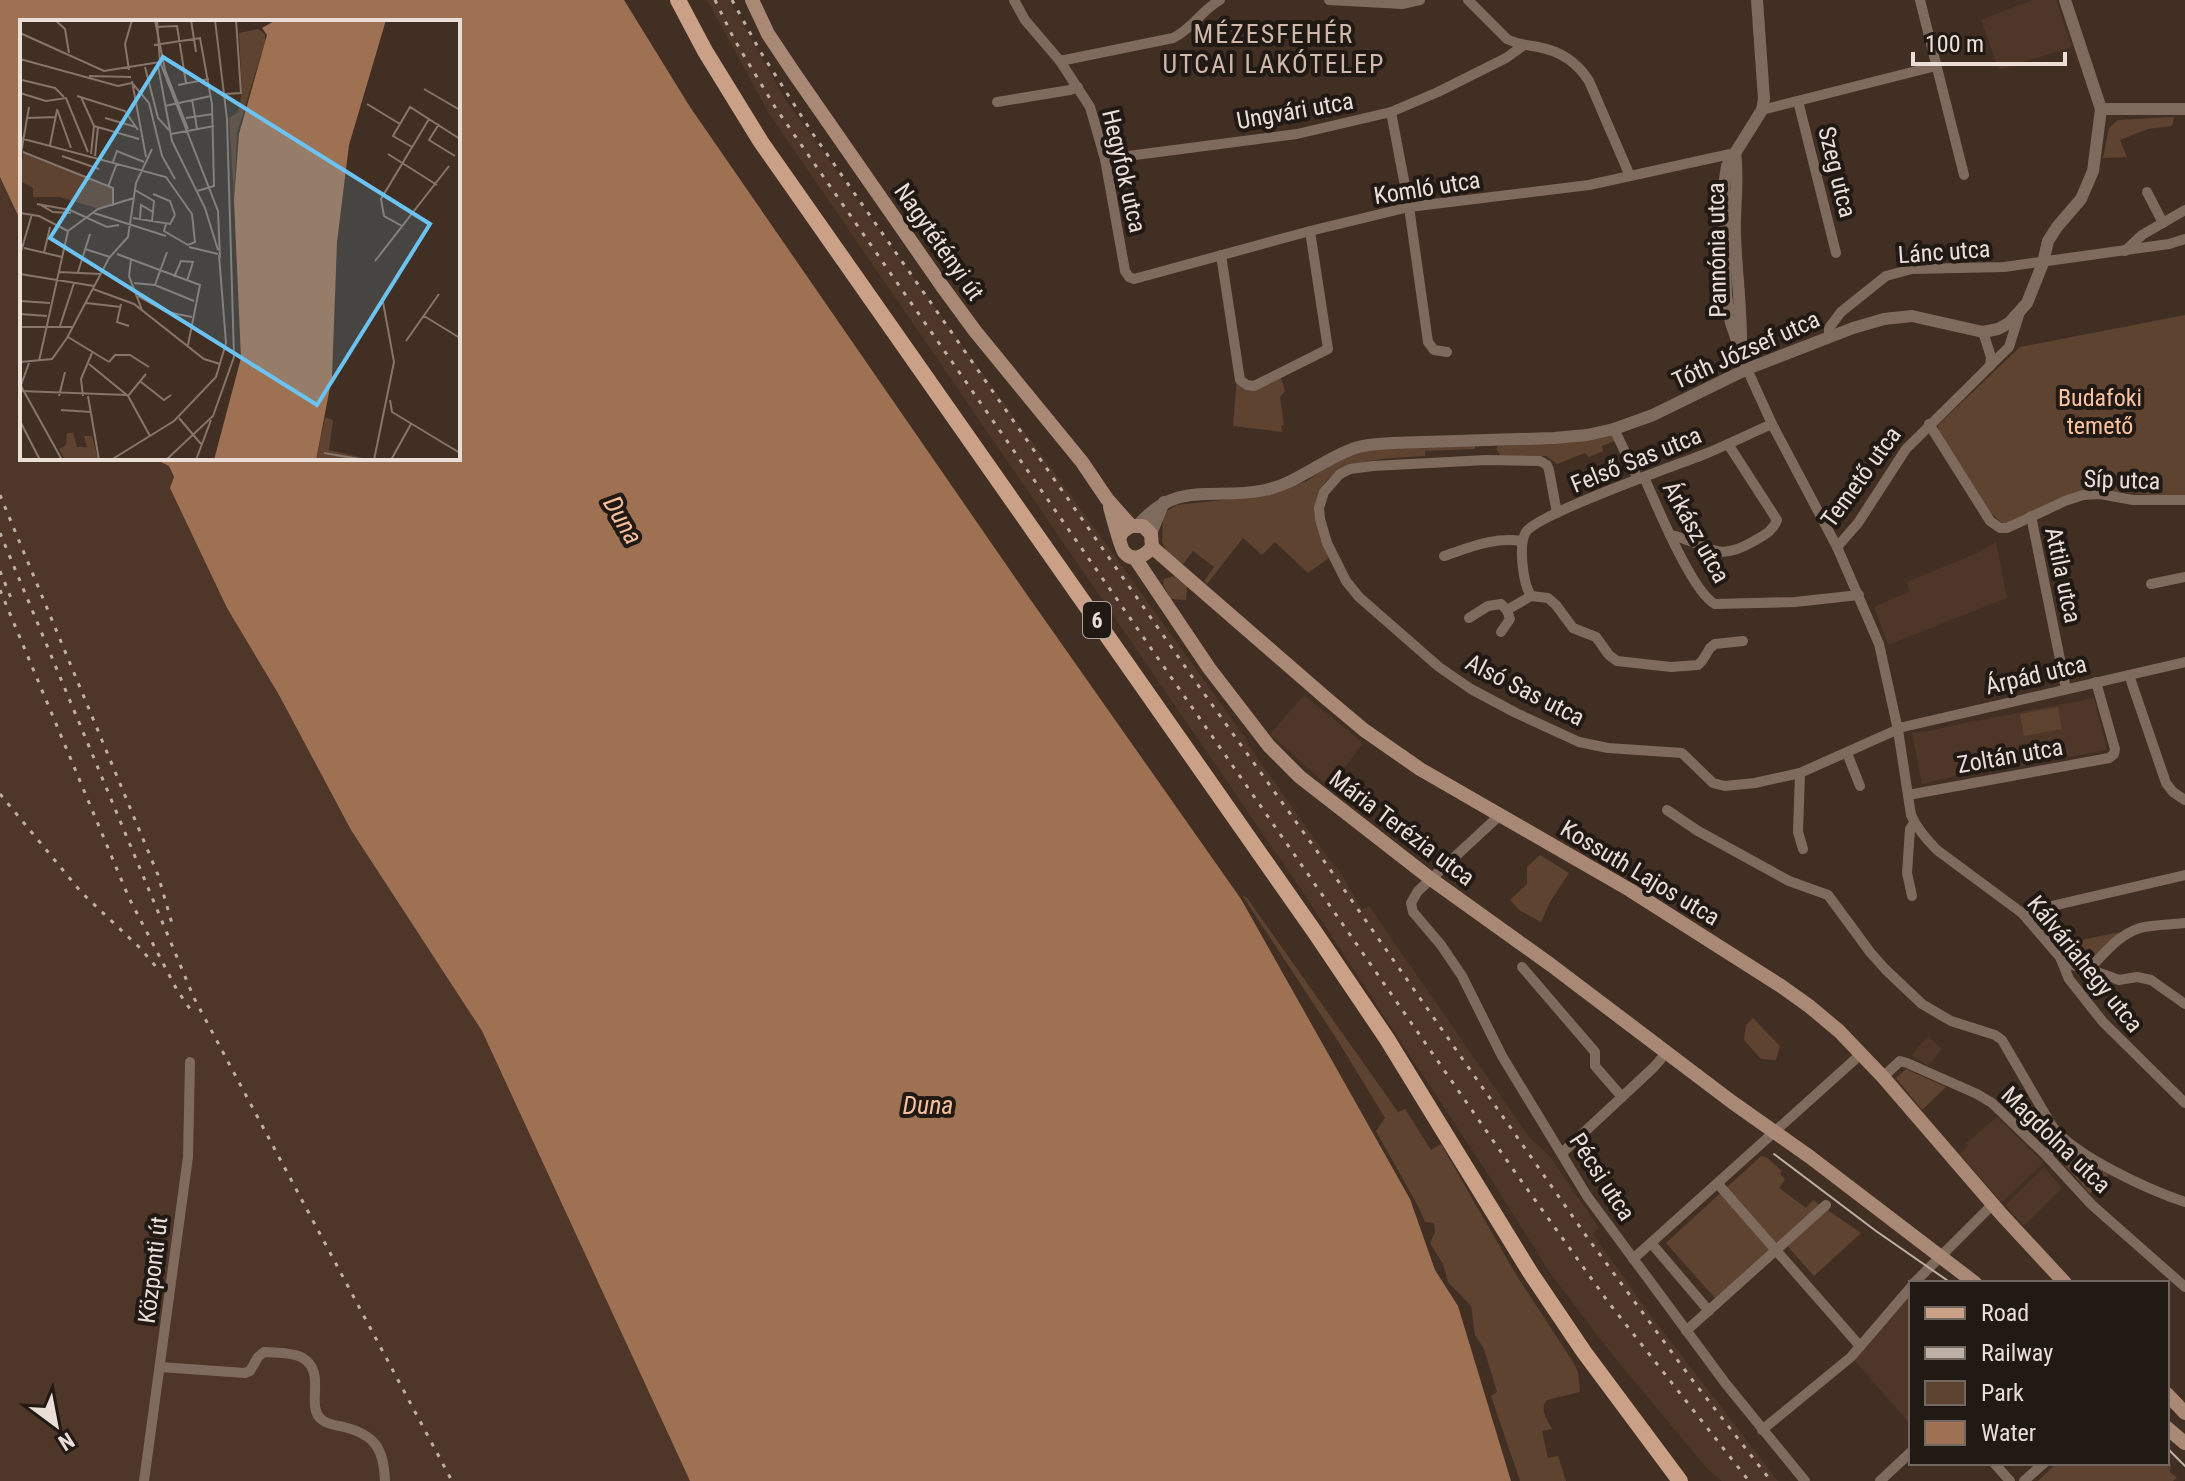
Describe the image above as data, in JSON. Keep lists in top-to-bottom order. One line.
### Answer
{"streets":{"main road":["Nagytétényi út","6","Mária Terézia utca","Kossuth Lajos utca"],"street":["Ungvári utca","Hegyfok utca","Szeg utca","Komló utca","Pannónia utca","Lánc utca","Tóth József utca","Felső Sas utca","Temető utca","Síp utca","Árkász utca","Attila utca","Árpád utca","Alsó Sas utca","Zoltán utca","Kálváriahegy utca","Magdolna utca","Pécsi utca","Központi út"]},"crossings":[["Ungvári utca","Hegyfok utca"],["Hegyfok utca","Komló utca"],["Komló utca","Pannónia utca"],["Pannónia utca","Tóth József utca"],["Pannónia utca","Kálváriahegy utca"],["Lánc utca","Tóth József utca"],["Lánc utca","Temető utca"],["Tóth József utca","Árkász utca"],["Tóth József utca","Kálváriahegy utca"],["Felső Sas utca","Árkász utca"],["Felső Sas utca","Kálváriahegy utca"],["Temető utca","Síp utca"],["Temető utca","Kálváriahegy utca"],["Síp utca","Attila utca"],["Árkász utca","Kálváriahegy utca"],["Attila utca","Árpád utca"],["Árpád utca","Alsó Sas utca"],["Árpád utca","Zoltán utca"],["Árpád utca","Kálváriahegy utca"],["Alsó Sas utca","Kálváriahegy utca"],["Zoltán utca","Kálváriahegy utca"],["Mária Terézia utca","Kossuth Lajos utca"],["Mária Terézia utca","Pécsi utca"],["Kossuth Lajos utca","Magdolna utca"],["Kossuth Lajos utca","Pécsi utca"]],"districts":["MÉZESFEHÉR UTCAI LAKÓTELEP"],"water":["Duna"],"parks":["Budafoki temető"],"legend":["Road","Railway","Park","Water"],"scale_bar":"100 m","north":"bottom right"}
